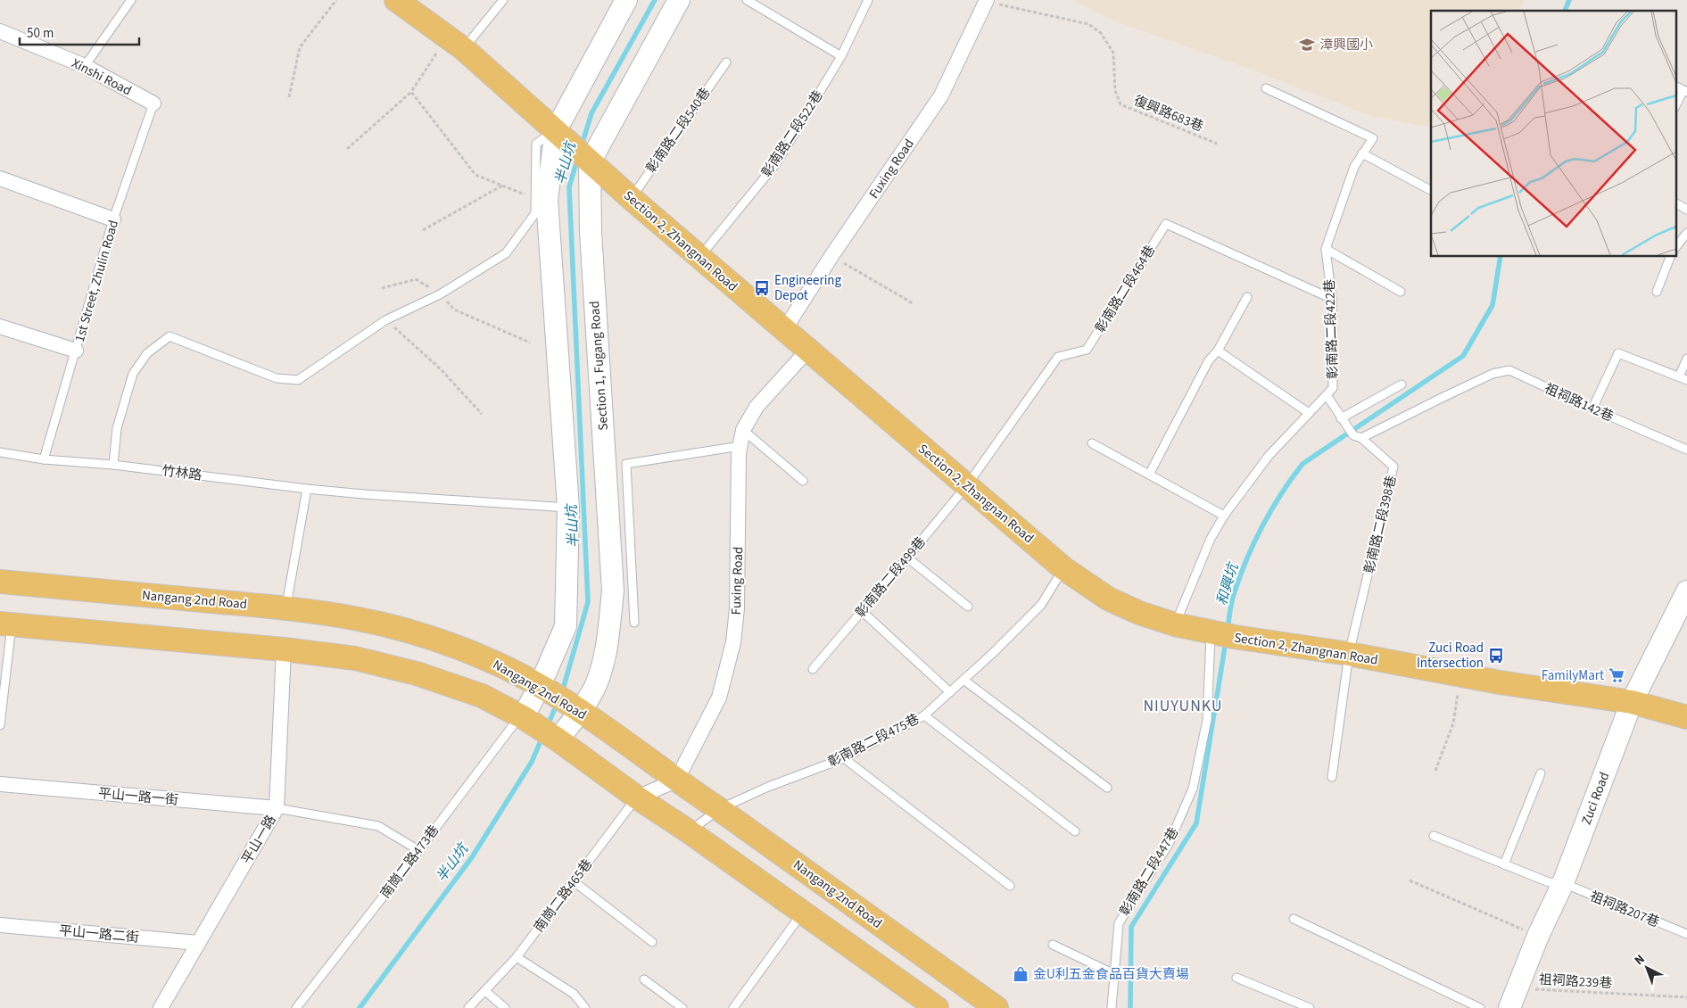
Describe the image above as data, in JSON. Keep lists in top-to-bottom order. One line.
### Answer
{"streets":{"main road":["Section 2, Zhangnan Road","Nangang 2nd Road"],"street":["Xinshi Road","Fuxing Road","Section 1, Fugang Road","平山一路一街","Zuci Road","平山一路","平山一路二街"],"lane":["彰南路二段540巷","彰南路二段522巷","1st Street, Zhulin Road","彰南路二段464巷","彰南路二段422巷","祖祠路142巷","竹林路","彰南路二段398巷","彰南路二段499巷","彰南路二段475巷","南崗二路473巷","彰南路二段447巷","南崗二路465巷","祖祠路207巷"],"path":["復興路683巷","祖祠路239巷"]},"crossings":[["Xinshi Road","1st Street, Zhulin Road"],["復興路683巷","Fuxing Road"],["彰南路二段540巷","Section 2, Zhangnan Road"],["彰南路二段522巷","Section 2, Zhangnan Road"],["Fuxing Road","Section 2, Zhangnan Road"],["Fuxing Road","Nangang 2nd Road"],["Section 2, Zhangnan Road","彰南路二段464巷"],["Section 2, Zhangnan Road","彰南路二段422巷"],["Section 2, Zhangnan Road","Section 1, Fugang Road"],["Section 2, Zhangnan Road","彰南路二段398巷"],["Section 2, Zhangnan Road","彰南路二段499巷"],["Section 2, Zhangnan Road","彰南路二段475巷"],["Section 2, Zhangnan Road","Zuci Road"],["Section 2, Zhangnan Road","彰南路二段447巷"],["1st Street, Zhulin Road","竹林路"],["彰南路二段464巷","彰南路二段422巷"],["彰南路二段464巷","彰南路二段499巷"],["彰南路二段422巷","彰南路二段398巷"],["Section 1, Fugang Road","竹林路"],["Section 1, Fugang Road","Nangang 2nd Road"],["Section 1, Fugang Road","南崗二路473巷"],["祖祠路142巷","彰南路二段398巷"],["Nangang 2nd Road","彰南路二段475巷"],["平山一路一街","平山一路"],["Zuci Road","祖祠路207巷"],["Zuci Road","祖祠路239巷"],["平山一路","平山一路二街"]],"districts":["NIUYUNKU"],"water":["半山坑","和興坑"],"places":{"school or university":["漳興國小"],"bus stop":["Engineering Depot","Zuci Road Intersection"],"supermarket":["FamilyMart"],"shop":["金U利五金食品百貨大賣場"]},"scale_bar":"50 m","north":"top left"}
